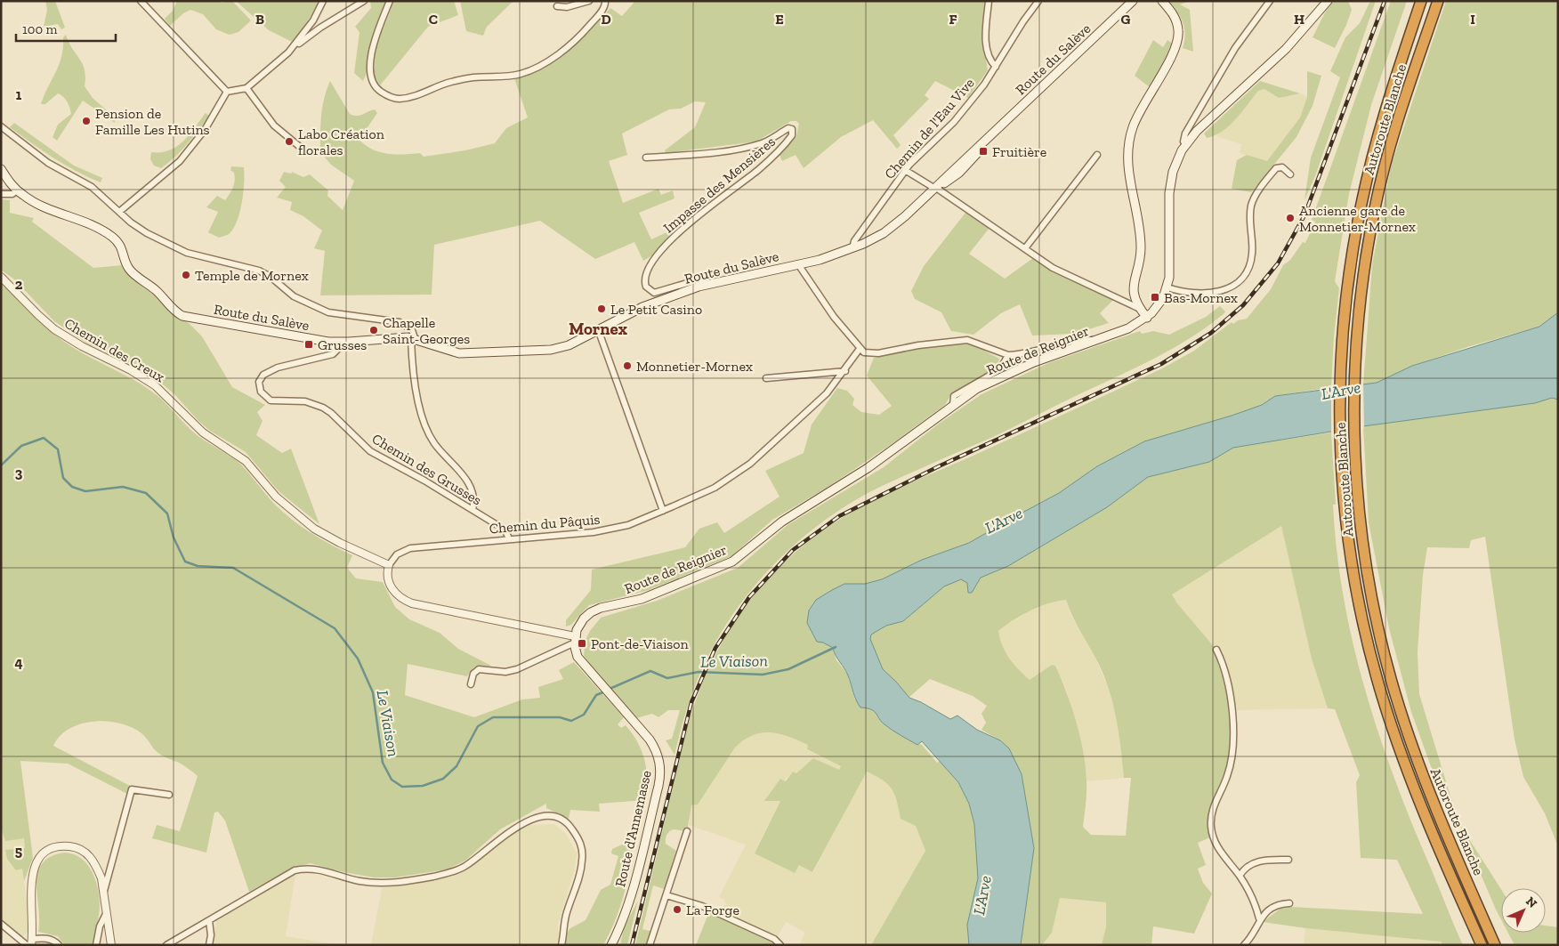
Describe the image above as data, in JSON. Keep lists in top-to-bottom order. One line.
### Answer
{"streets":{"highway":["Autoroute Blanche"],"main road":["Route du Salève","Route de Reignier","Route d'Annemasse"],"street":["Chemin de l'Eau Vive","Impasse des Mensières","Chemin des Creux","Chemin des Grusses","Chemin du Pâquis"]},"crossings":[["Route du Salève","Chemin de l'Eau Vive"],["Route du Salève","Impasse des Mensières"],["Route du Salève","Chemin des Grusses"],["Chemin des Creux","Chemin du Pâquis"],["Route de Reignier","Route d'Annemasse"],["Chemin des Grusses","Chemin du Pâquis"]],"districts":["Mornex"],"water":["L'Arve","Le Viaison"],"places":{"other":["Pension de Famille Les Hutins","Labo Création florales","Ancienne gare de Monnetier-Mornex","Temple de Mornex","Le Petit Casino","Chapelle Saint-Georges","Monnetier-Mornex","La Forge"],"transit":["Fruitière","Bas-Mornex","Grusses","Pont-de-Viaison"]},"scale_bar":"100 m","north":"top right","grid":{"columns":["B","C","D","E","F","G","H","I"],"rows":["1","2","3","4","5"]}}
